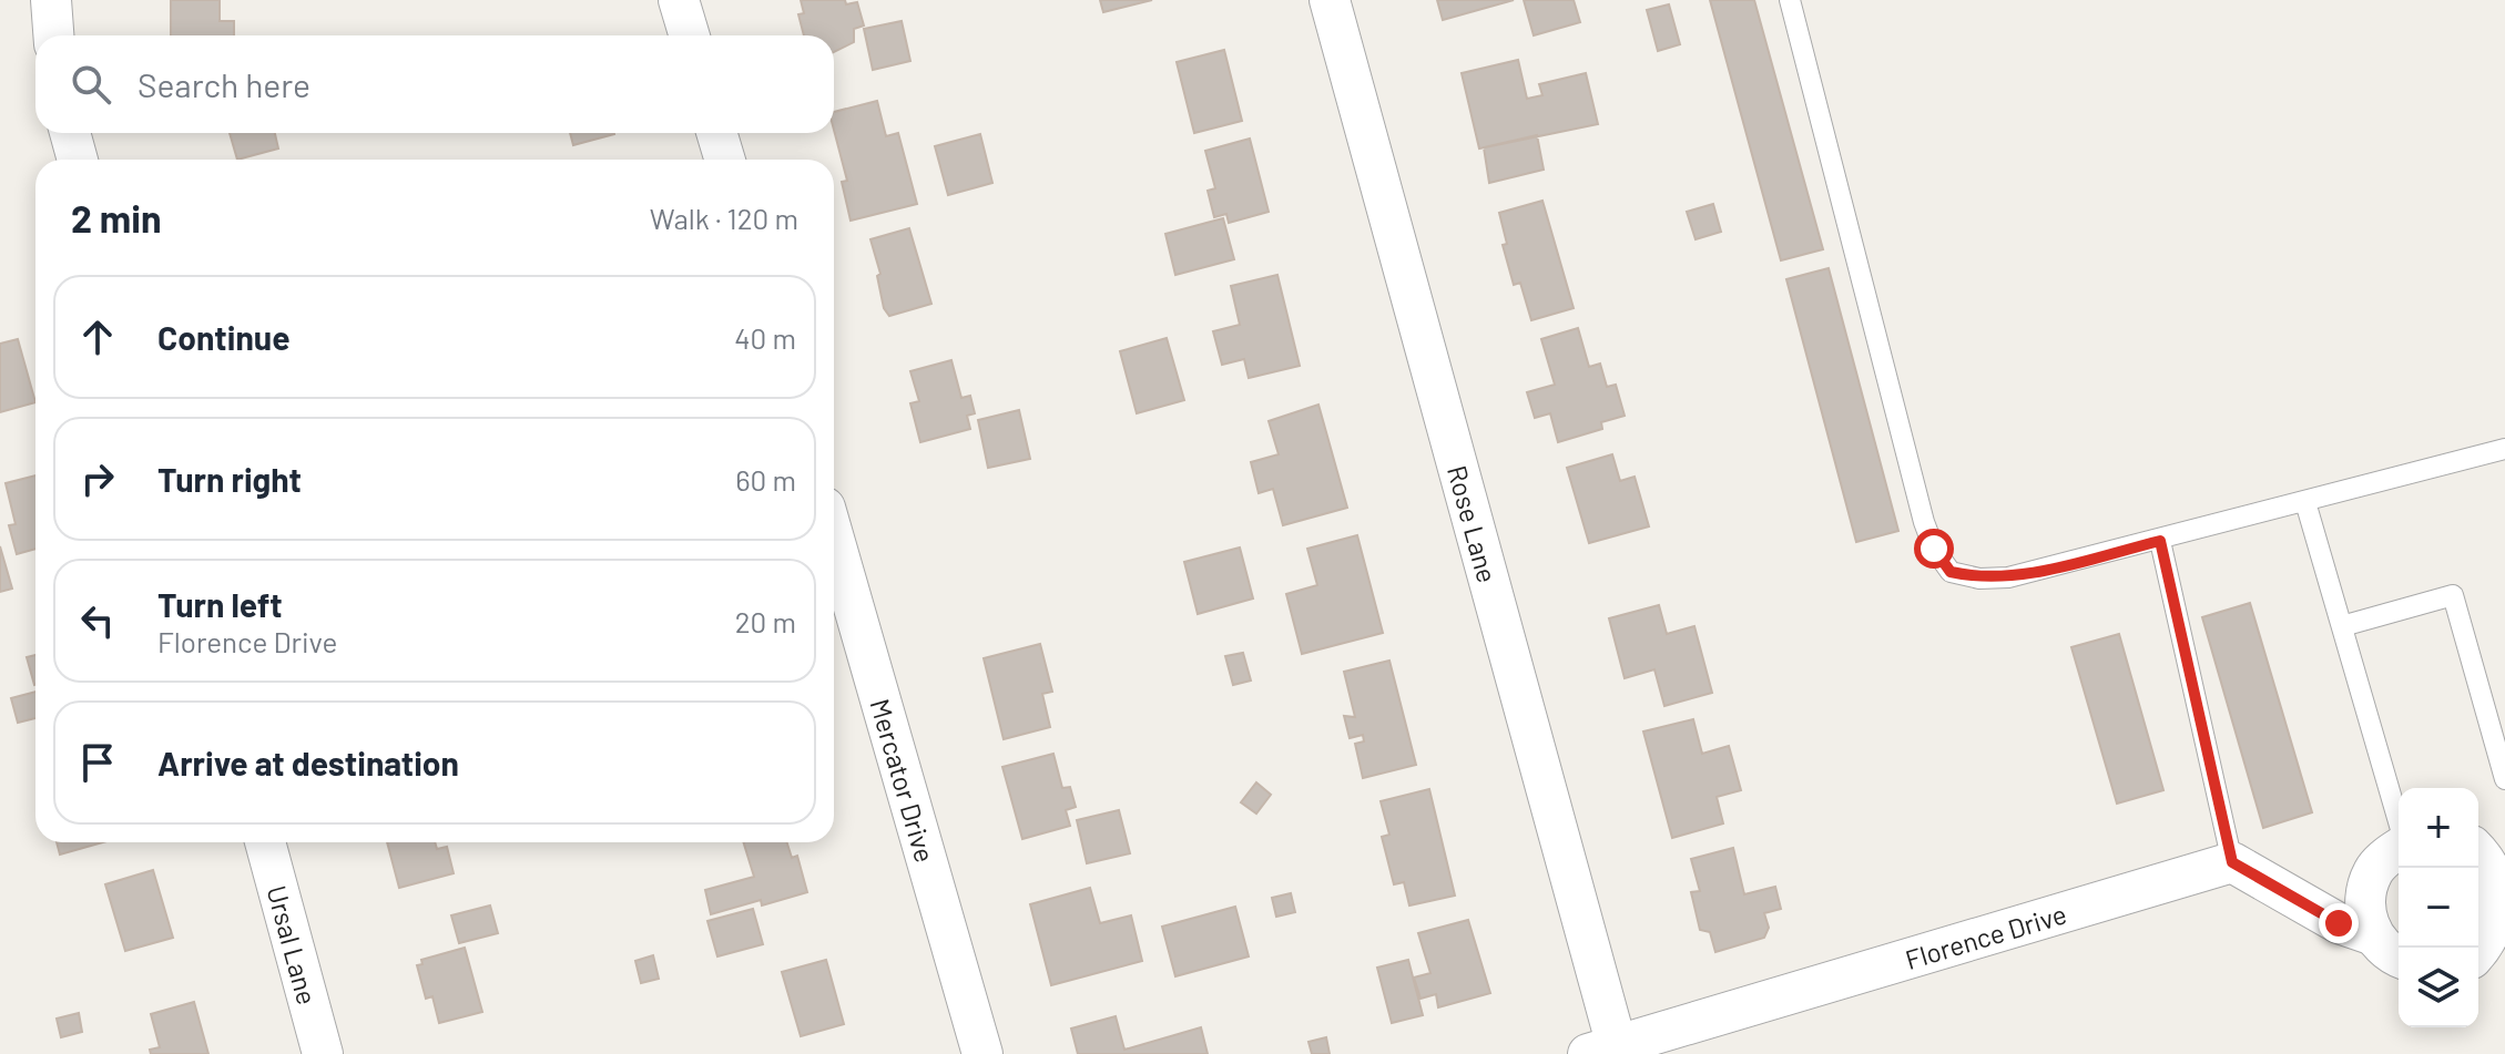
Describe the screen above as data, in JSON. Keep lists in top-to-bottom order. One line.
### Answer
{"streets":{"street":["Rose Lane","Mercator Drive","Florence Drive","Ursal Lane"]},"crossings":[["Rose Lane","Florence Drive"]],"page":{"search":"Search here","heading":["2 min","Walk · 120 m"],"list":[["Continue","40 m"],["Turn right","60 m"],["Turn left","Florence Drive","20 m"],"Arrive at destination"],"map_buttons":["+","−"]}}
